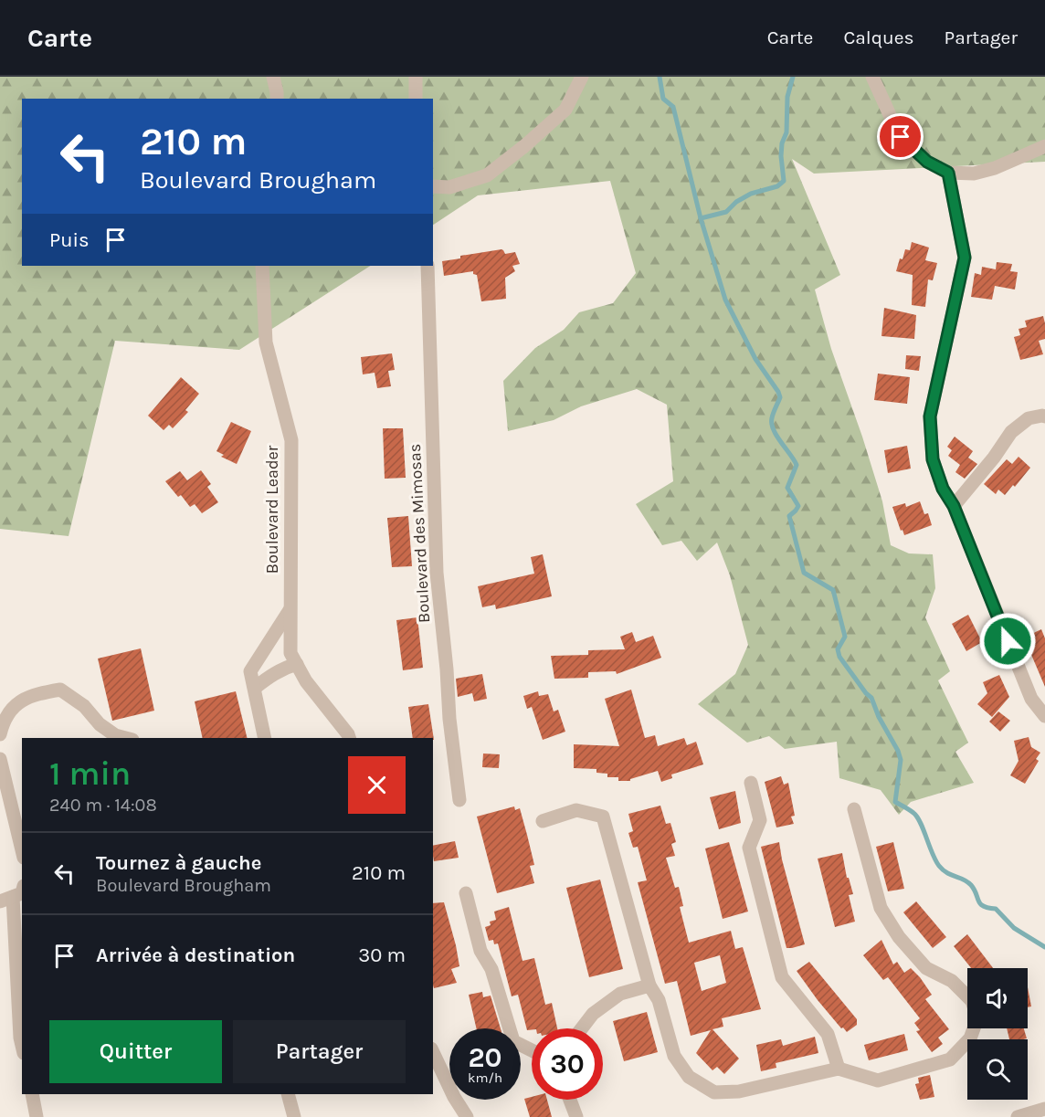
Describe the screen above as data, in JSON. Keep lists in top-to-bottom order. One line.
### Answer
{"streets":{"street":["Boulevard Leader","Boulevard des Mimosas"]},"page":{"header":"Carte","nav":["Carte","Calques","Partager"],"turn":["210 m","Boulevard Brougham"],"then":"Puis","heading":["1 min","240 m · 14:08"],"list":[{"name":"Tournez à gauche","note":"Boulevard Brougham","value":"210 m"},{"name":"Arrivée à destination","value":"30 m"}],"buttons":["Quitter","Partager"],"speed":"20 km/h","limit":"30"}}
